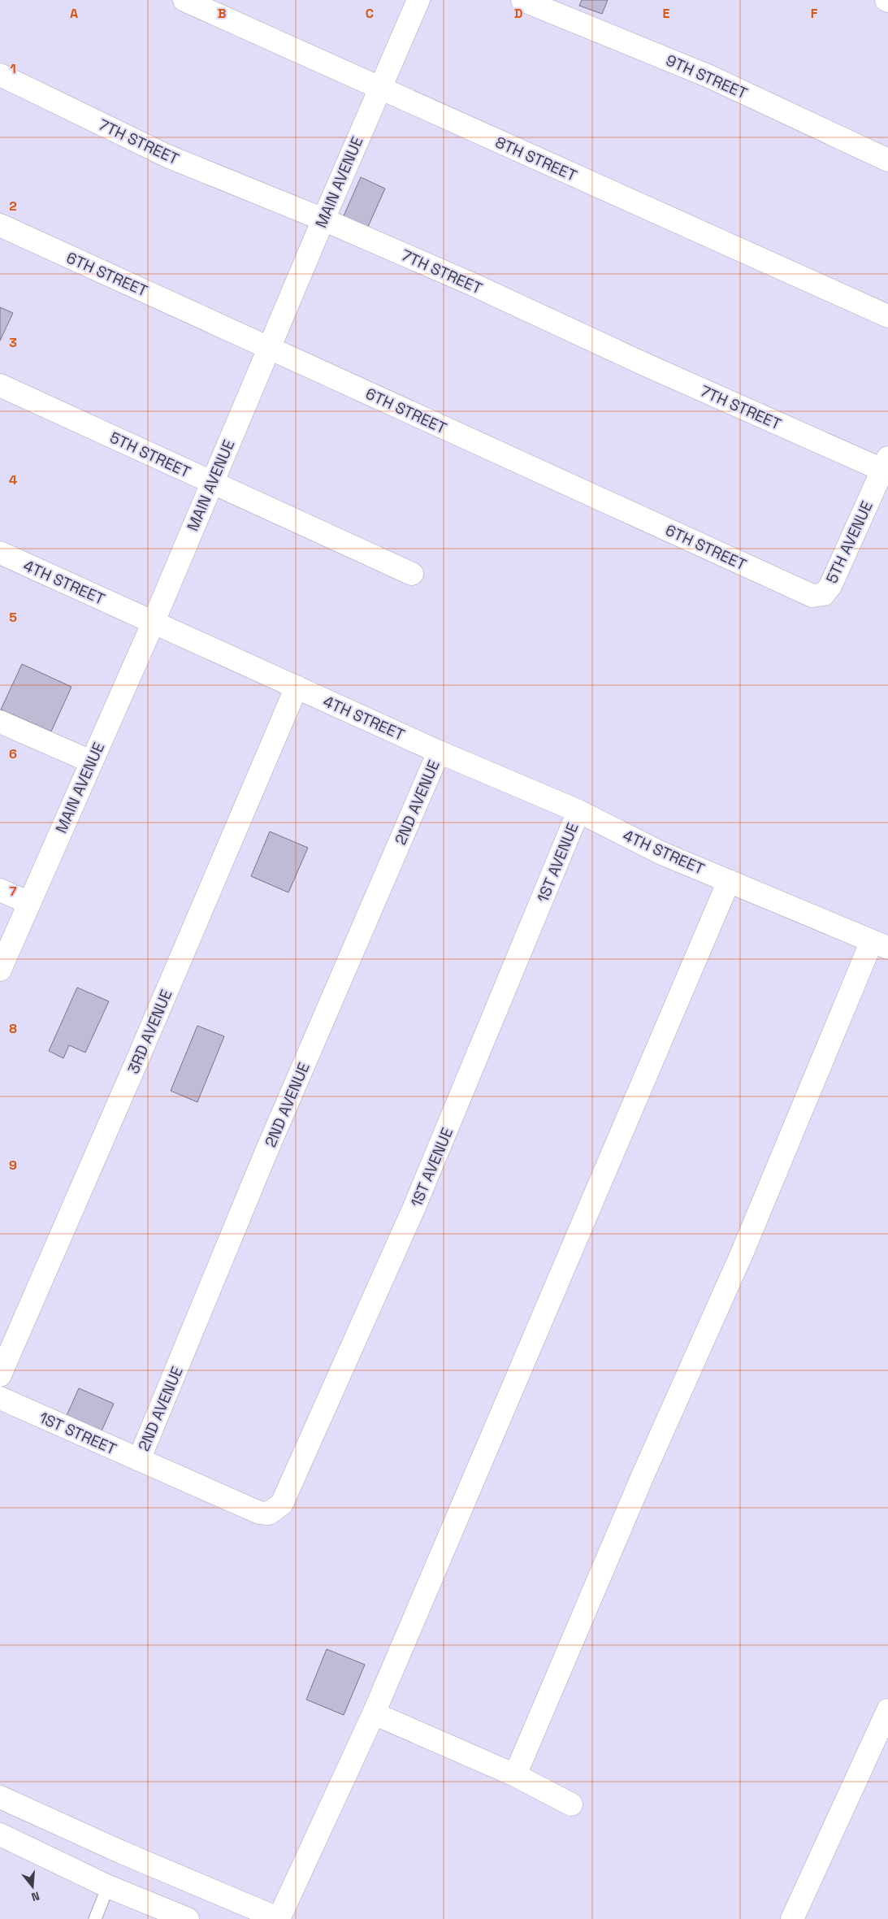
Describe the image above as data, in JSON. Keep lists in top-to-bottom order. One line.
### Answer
{"streets":{"main road":["9TH STREET","7TH STREET","8TH STREET","MAIN AVENUE","6TH STREET","5TH STREET","5TH AVENUE","4TH STREET","2ND AVENUE","1ST AVENUE","3RD AVENUE","1ST STREET"]},"crossings":[["7TH STREET","MAIN AVENUE"],["7TH STREET","5TH AVENUE"],["8TH STREET","MAIN AVENUE"],["MAIN AVENUE","6TH STREET"],["MAIN AVENUE","5TH STREET"],["MAIN AVENUE","4TH STREET"],["6TH STREET","5TH AVENUE"],["4TH STREET","2ND AVENUE"],["4TH STREET","1ST AVENUE"],["4TH STREET","3RD AVENUE"],["2ND AVENUE","1ST STREET"],["1ST AVENUE","1ST STREET"]],"north":"bottom","grid":{"columns":["A","B","C","D","E","F"],"rows":["1","2","3","4","5","6","7","8","9"]}}
